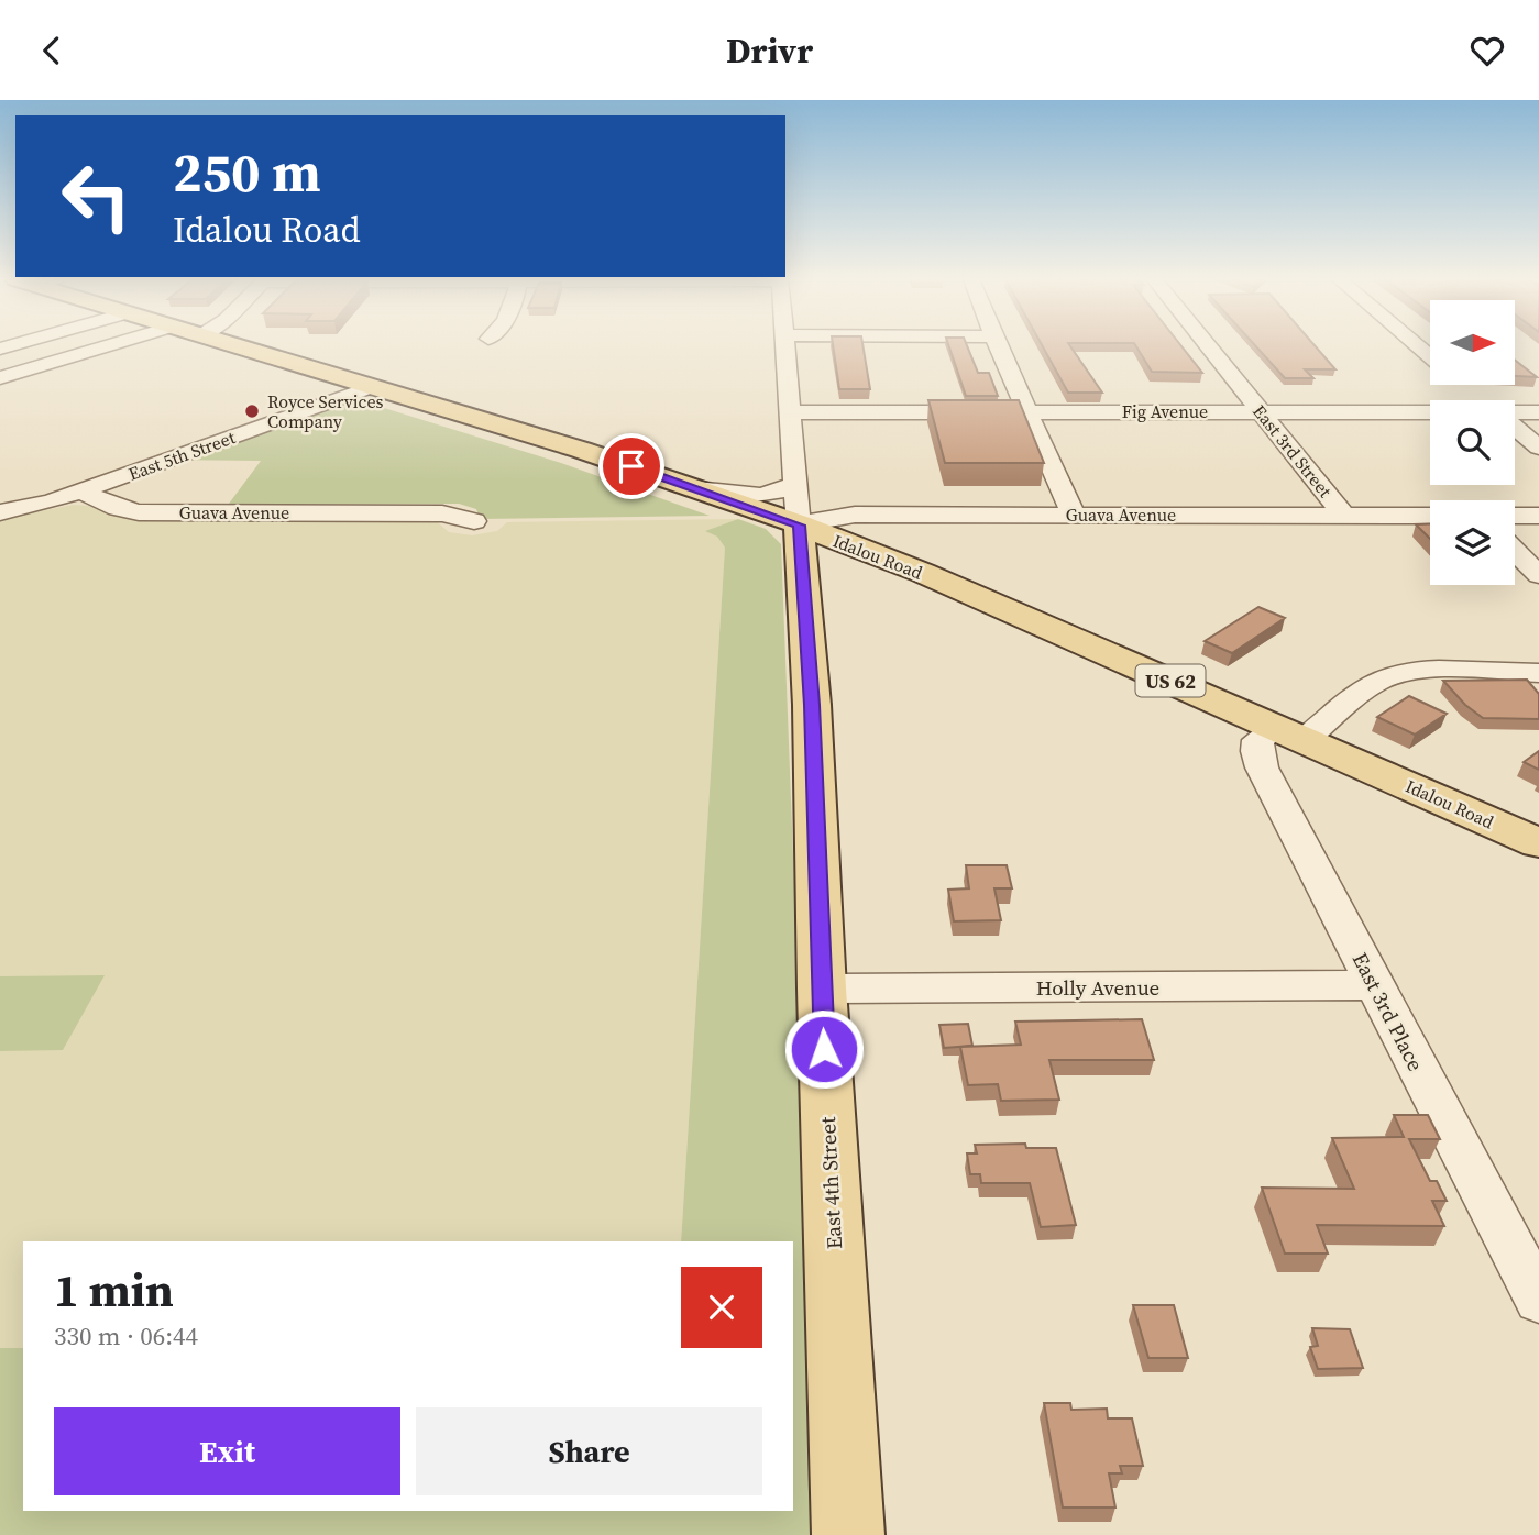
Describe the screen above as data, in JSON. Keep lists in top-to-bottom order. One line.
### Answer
{"streets":{"main road":["Idalou Road","US 62","East 4th Street"],"street":["Fig Avenue","East 3rd Street","East 5th Street","Guava Avenue","Holly Avenue","East 3rd Place"]},"crossings":[["Fig Avenue","East 3rd Street"],["Fig Avenue","East 4th Street"],["East 3rd Street","Guava Avenue"],["East 5th Street","Guava Avenue"],["East 5th Street","Idalou Road"],["Guava Avenue","Idalou Road"],["Guava Avenue","East 4th Street"],["Idalou Road","East 3rd Place"],["Idalou Road","East 4th Street"],["Holly Avenue","East 3rd Place"],["Holly Avenue","East 4th Street"]],"places":["Royce Services Company"],"north":"right","page":{"header":"Drivr","turn":["250 m","Idalou Road"],"heading":["1 min","330 m · 06:44"],"buttons":["Exit","Share"]}}
